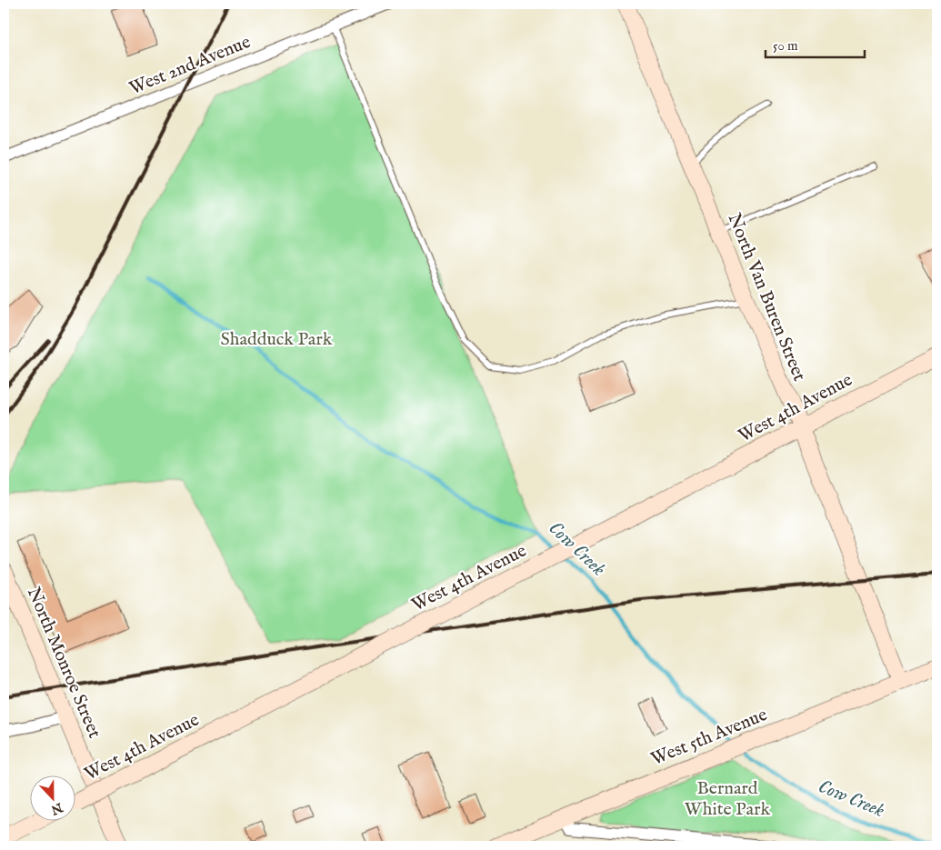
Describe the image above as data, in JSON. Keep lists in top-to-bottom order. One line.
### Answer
{"streets":{"street":["West 2nd Avenue","North Van Buren Street","West 4th Avenue","North Monroe Street","West 5th Avenue"]},"crossings":[["North Van Buren Street","West 4th Avenue"],["North Van Buren Street","West 5th Avenue"]],"water":["Cow Creek"],"parks":["Shadduck Park","Bernard White Park"],"scale_bar":"50 m","north":"bottom"}
